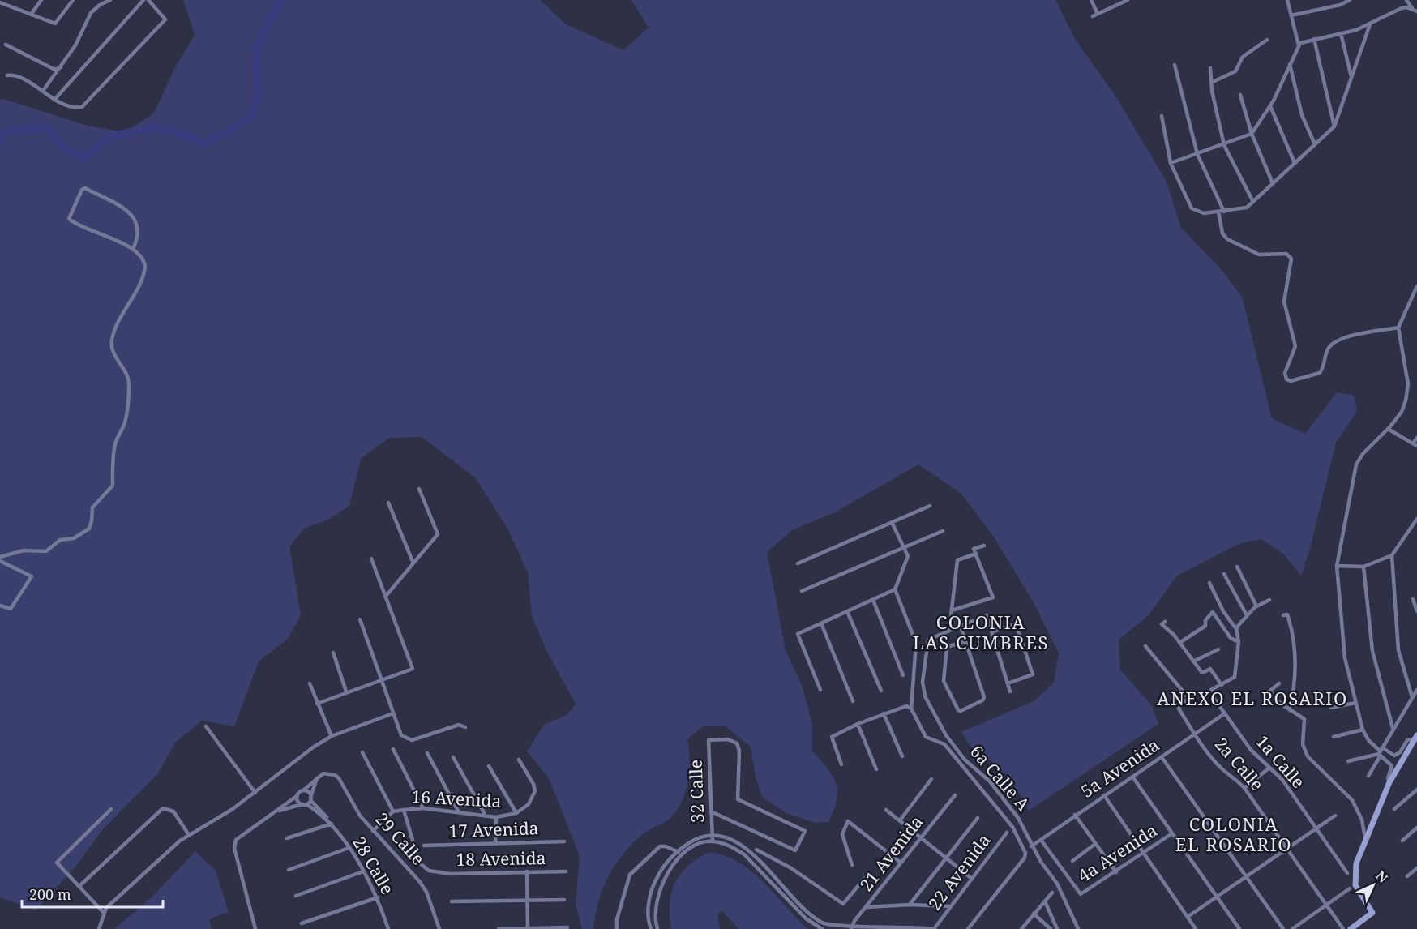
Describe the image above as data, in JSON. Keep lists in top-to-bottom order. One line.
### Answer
{"streets":{"street":["1a Calle","2a Calle","5a Avenida","6a Calle A","32 Calle","16 Avenida","17 Avenida","29 Calle","21 Avenida","4a Avenida","18 Avenida","28 Calle","22 Avenida"]},"crossings":[["1a Calle","5a Avenida"],["2a Calle","5a Avenida"],["5a Avenida","6a Calle A"],["5a Avenida","4a Avenida"],["16 Avenida","29 Calle"],["16 Avenida","18 Avenida"]],"districts":["COLONIA LAS CUMBRES","ANEXO EL ROSARIO","COLONIA EL ROSARIO"],"scale_bar":"200 m","north":"top right"}
